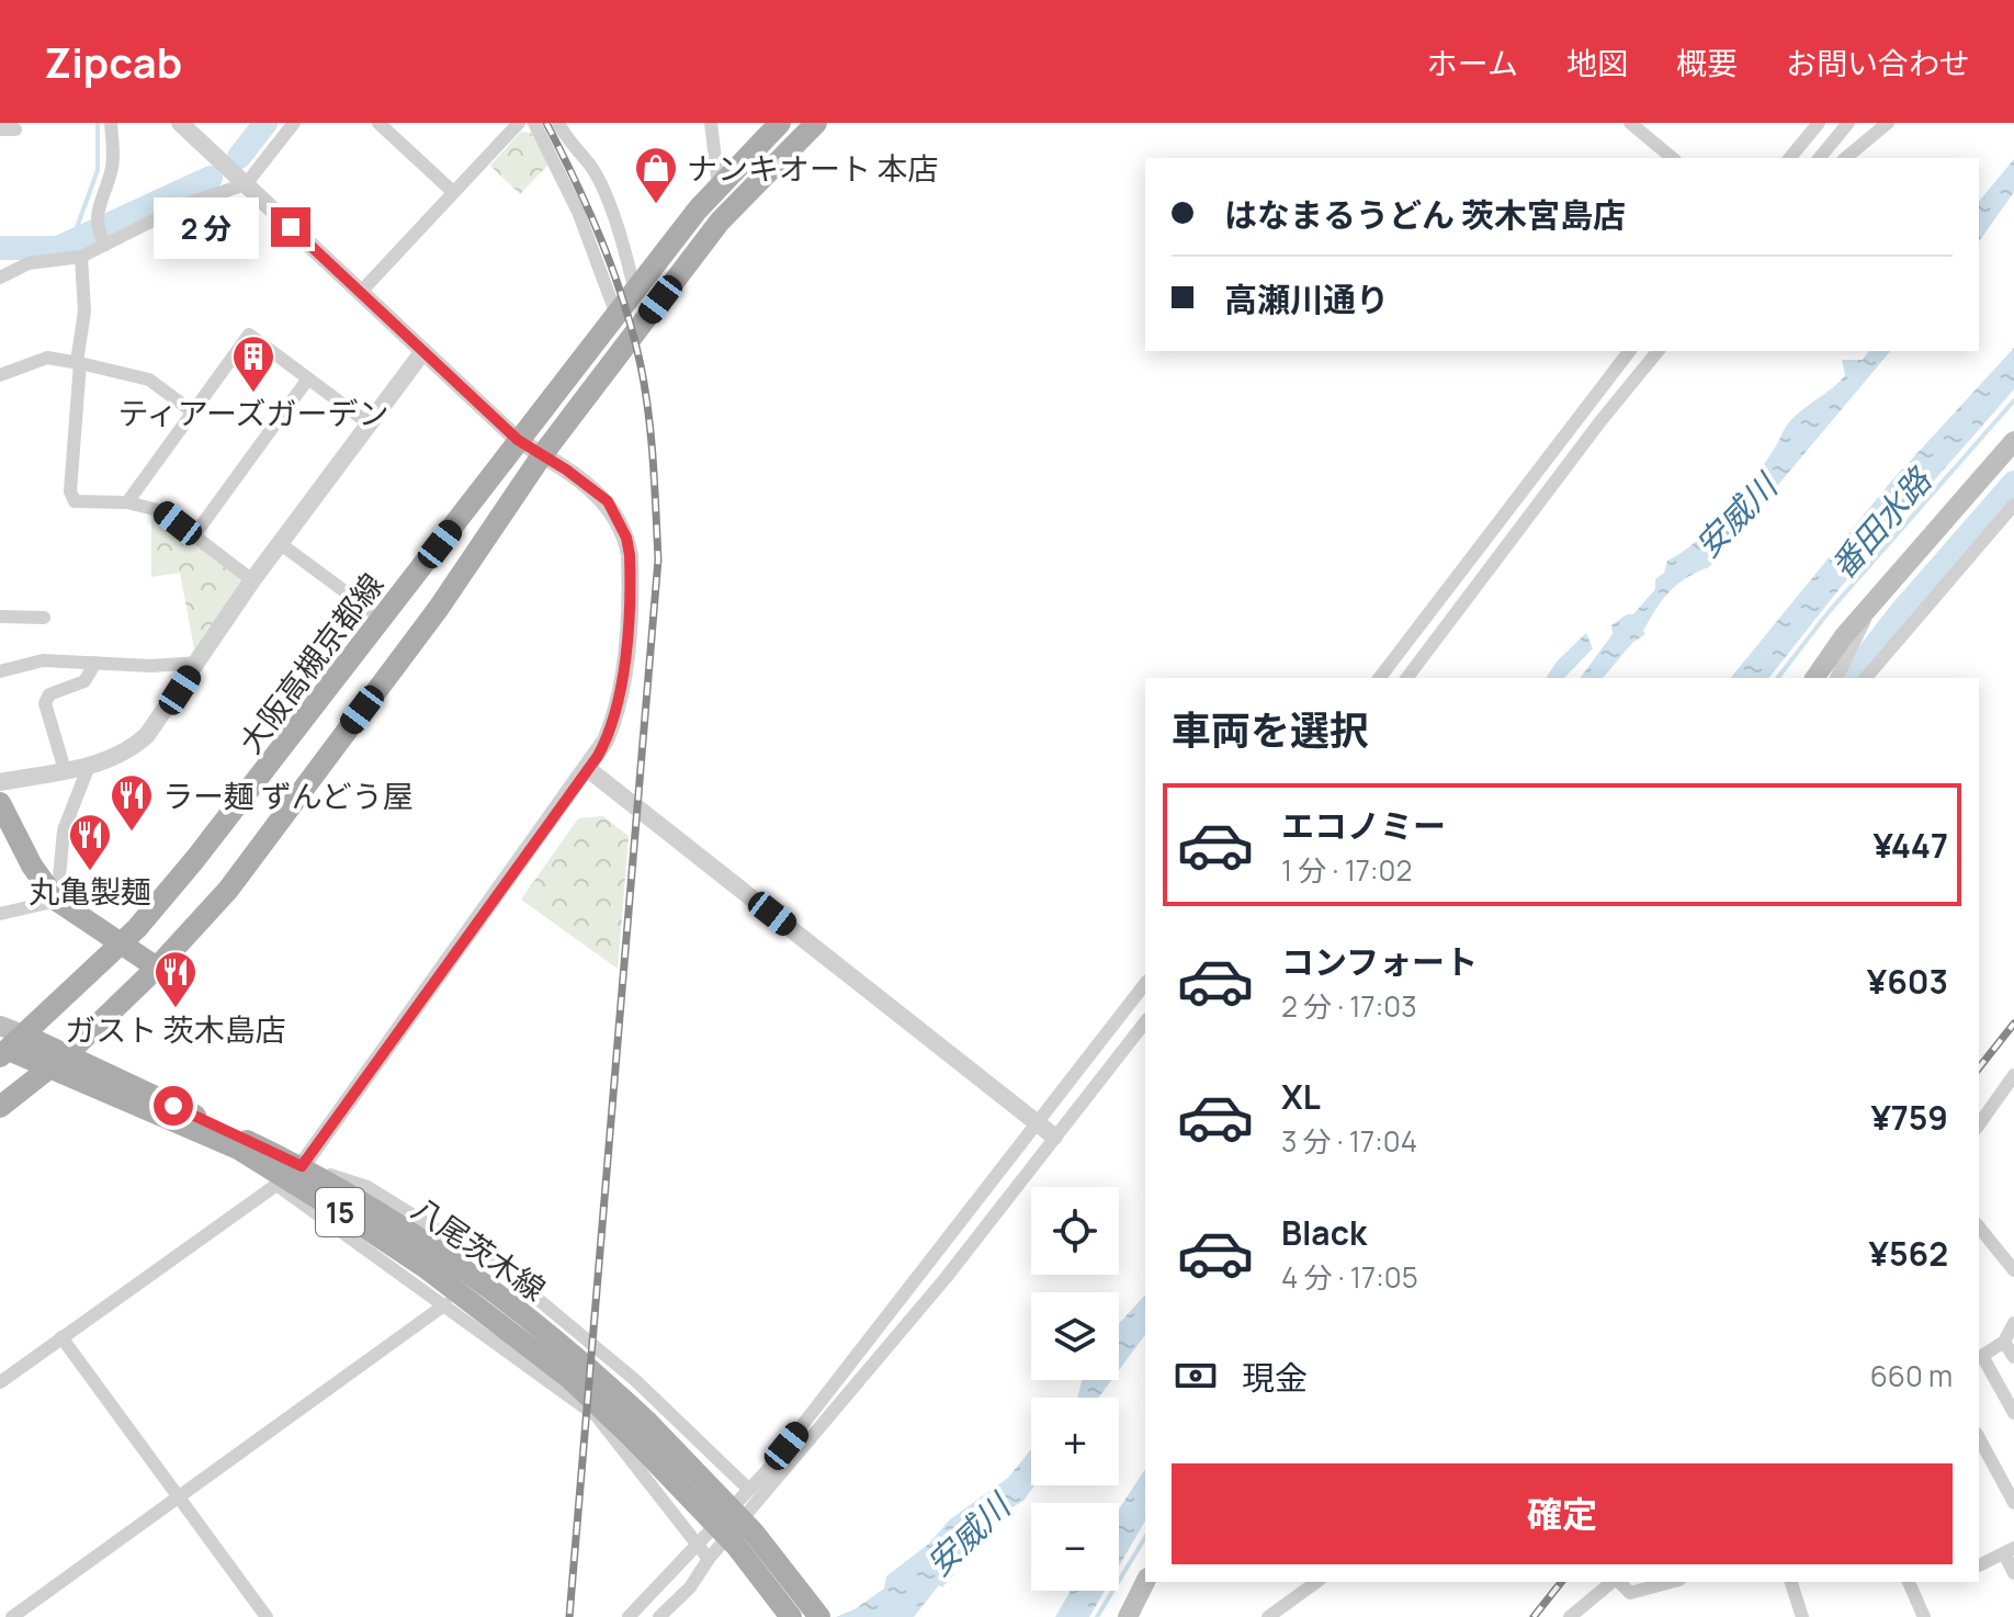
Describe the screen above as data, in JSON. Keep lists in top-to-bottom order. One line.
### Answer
{"streets":{"main road":["大阪高槻京都線","15","八尾茨木線"]},"crossings":[["大阪高槻京都線","八尾茨木線"]],"water":["安威川","番田水路"],"places":{"shop":["ナンキオート 本店"],"building":["ティアーズガーデン"],"restaurant":["ラー麺 ずんどう屋","丸亀製麺","ガスト 茨木島店"]},"page":{"header":"Zipcab","nav":["ホーム","地図","概要","お問い合わせ"],"banner":["はなまるうどん 茨木宮島店","高瀬川通り"],"bubble":"2 分","heading":"車両を選択","list":[{"name":"エコノミー","note":"1 分 · 17:02","value":"¥447"},{"name":"コンフォート","note":"2 分 · 17:03","value":"¥603"},{"name":"XL","note":"3 分 · 17:04","value":"¥759"},{"name":"Black","note":"4 分 · 17:05","value":"¥562"}],"map_buttons":["+","−"],"pay":["現金","660 m"],"buttons":"確定"}}
